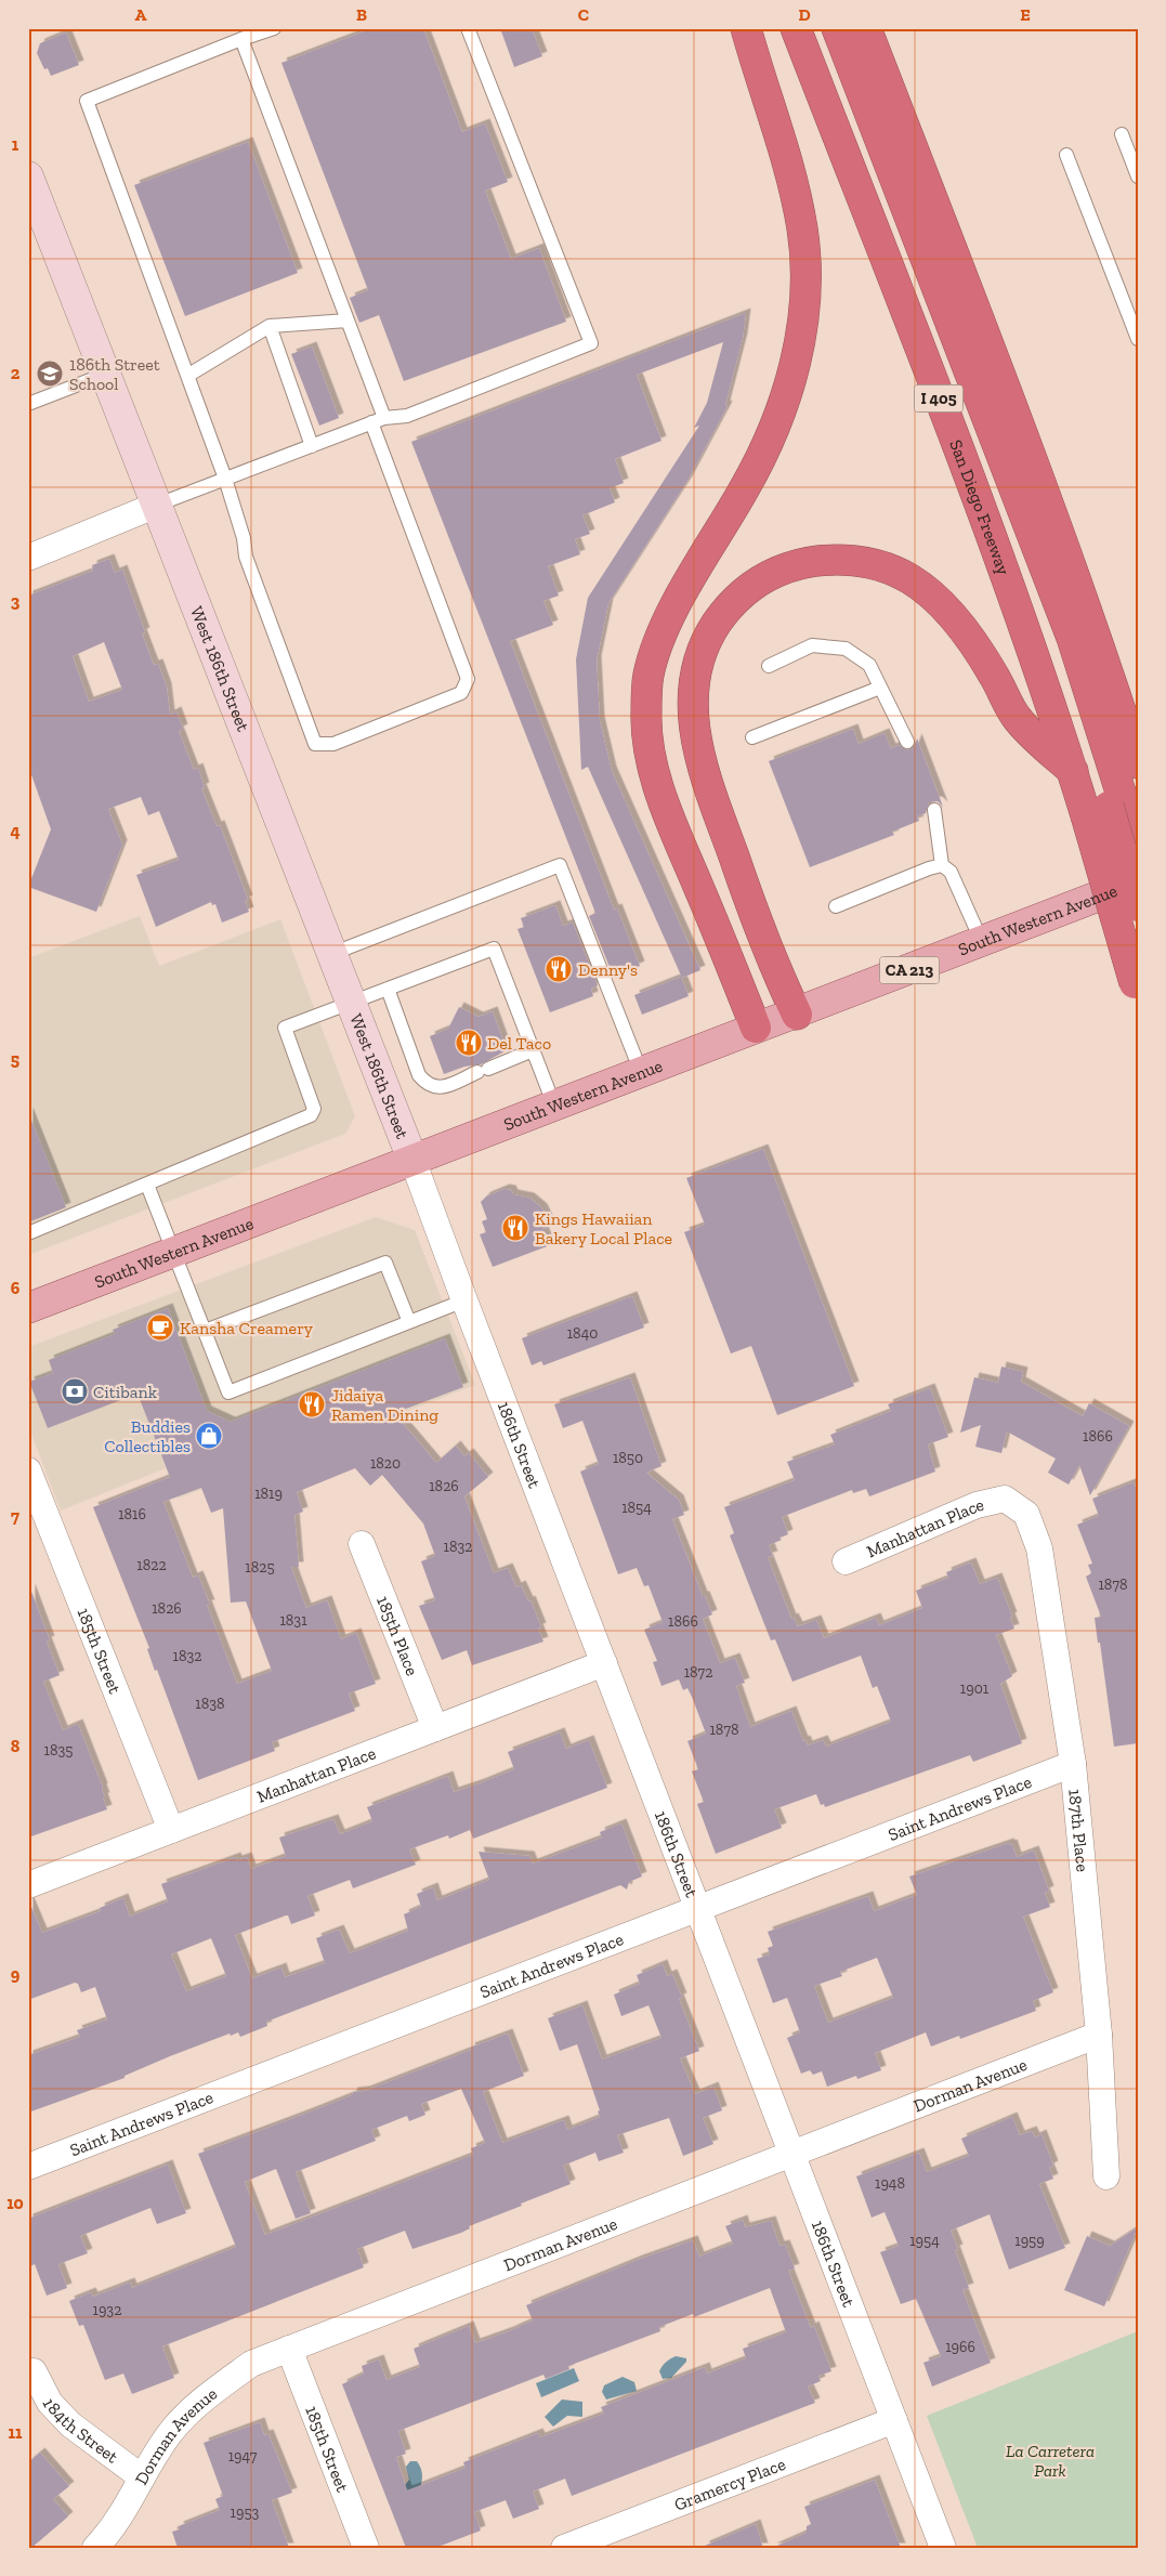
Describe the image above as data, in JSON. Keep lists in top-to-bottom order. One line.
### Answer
{"streets":{"highway":["I 405","San Diego Freeway"],"main road":["South Western Avenue","CA 213"],"street":["West 186th Street","186th Street","Manhattan Place","185th Place","185th Street","Saint Andrews Place","187th Place","Dorman Avenue","184th Street","Gramercy Place"]},"crossings":[["West 186th Street","South Western Avenue"],["West 186th Street","186th Street"],["South Western Avenue","186th Street"],["186th Street","Manhattan Place"],["186th Street","Saint Andrews Place"],["186th Street","Dorman Avenue"],["186th Street","Gramercy Place"],["Manhattan Place","185th Place"],["Manhattan Place","185th Street"],["Manhattan Place","187th Place"],["185th Street","Dorman Avenue"],["Saint Andrews Place","187th Place"],["187th Place","Dorman Avenue"],["Dorman Avenue","184th Street"]],"parks":["La Carretera Park"],"places":{"school or university":["186th Street School"],"restaurant":["Denny's","Del Taco","Kings Hawaiian Bakery Local Place","Jidaiya Ramen Dining"],"cafe":["Kansha Creamery"],"bank":["Citibank"],"shop":["Buddies Collectibles"]},"house_numbers":["1840","1866","1850","1820","1826","1819","1854","1816","1832","1822","1825","1878","1826","1831","1866","1832","1872","1901","1838","1878","1835","1948","1954","1959","1932","1966","1947","1953"],"grid":{"columns":["A","B","C","D","E"],"rows":["1","2","3","4","5","6","7","8","9","10","11"]}}
